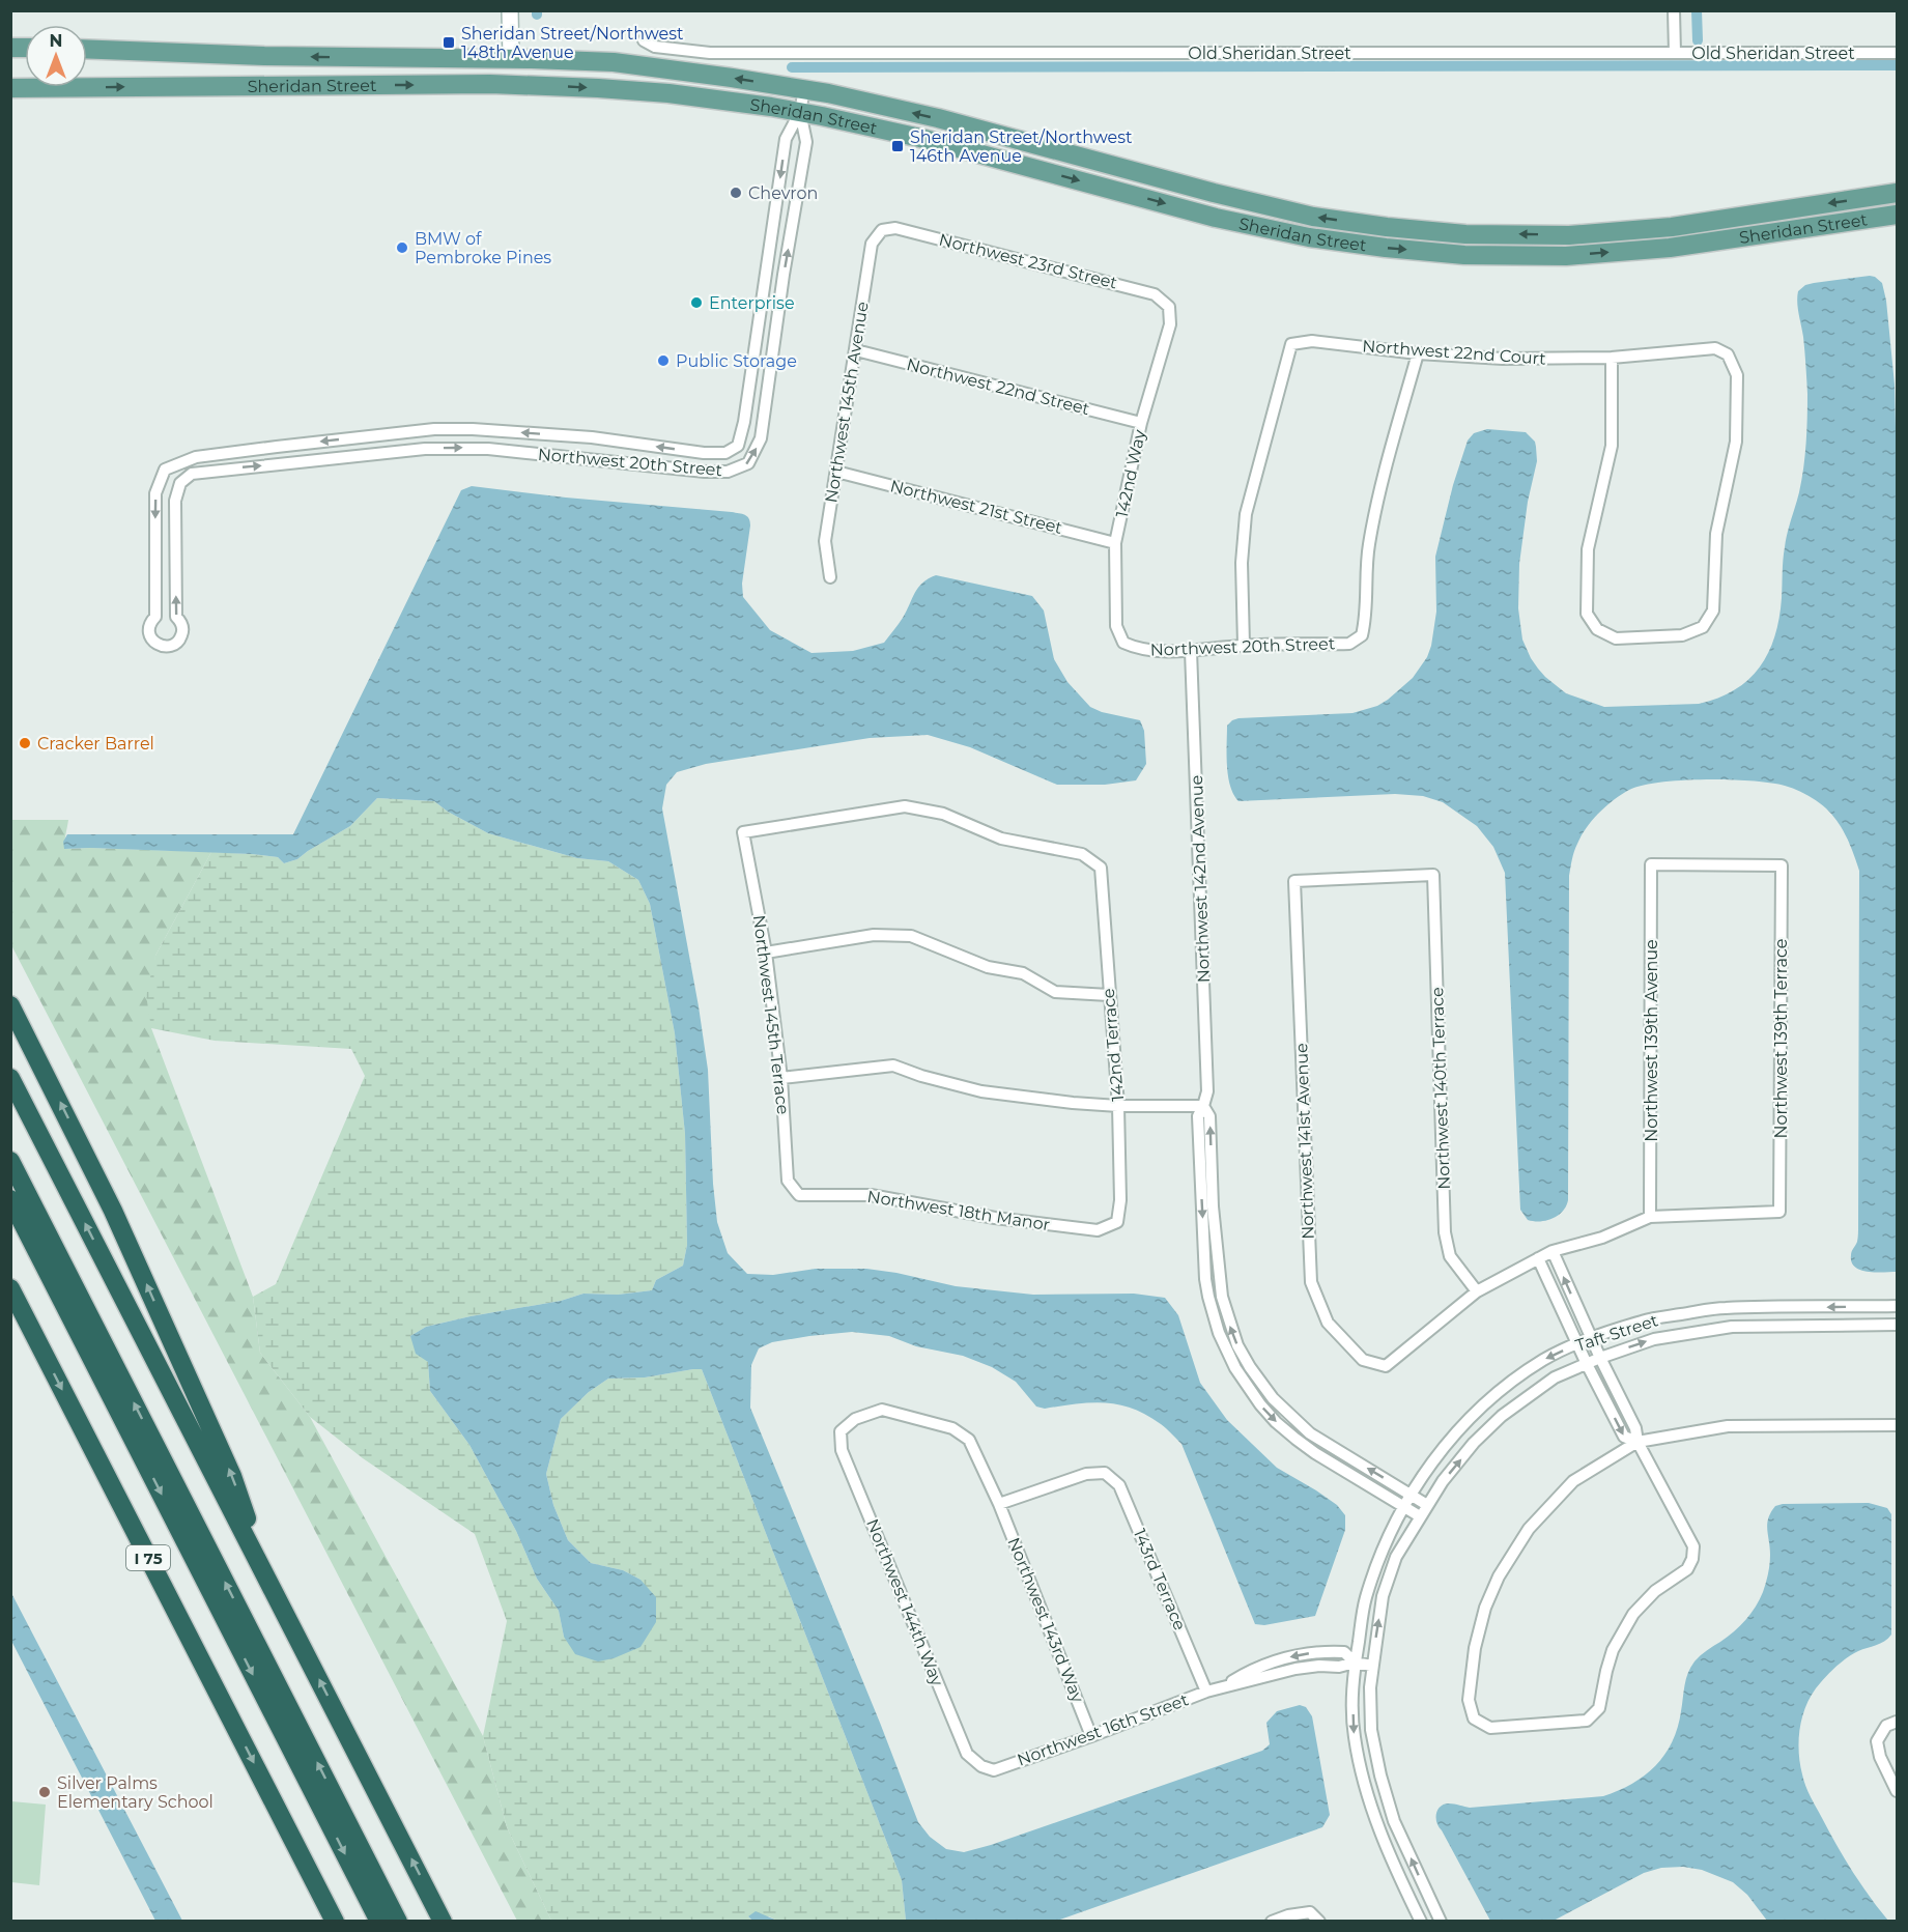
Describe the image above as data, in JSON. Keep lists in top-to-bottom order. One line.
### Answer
{"streets":{"highway":["I 75"],"main road":["Sheridan Street"],"street":["Old Sheridan Street","Northwest 23rd Street","Northwest 22nd Court","Northwest 22nd Street","Northwest 145th Avenue","Northwest 20th Street","142nd Way","Northwest 21st Street","Northwest 142nd Avenue","Northwest 145th Terrace","Northwest 139th Terrace","Northwest 139th Avenue","142nd Terrace","Northwest 140th Terrace","Northwest 141st Avenue","Northwest 18th Manor","Taft Street","143rd Terrace","Northwest 144th Way","Northwest 143rd Way","Northwest 16th Street"]},"crossings":[["Sheridan Street","Northwest 20th Street"],["Northwest 23rd Street","Northwest 145th Avenue"],["Northwest 23rd Street","142nd Way"],["Northwest 22nd Court","Northwest 20th Street"],["Northwest 22nd Street","Northwest 145th Avenue"],["Northwest 22nd Street","142nd Way"],["Northwest 145th Avenue","Northwest 21st Street"],["Northwest 20th Street","142nd Way"],["Northwest 20th Street","Northwest 142nd Avenue"],["142nd Way","Northwest 21st Street"],["Northwest 142nd Avenue","Taft Street"],["Northwest 145th Terrace","142nd Terrace"],["Northwest 145th Terrace","Northwest 18th Manor"],["Northwest 139th Terrace","Northwest 139th Avenue"],["142nd Terrace","Northwest 18th Manor"],["Northwest 140th Terrace","Northwest 141st Avenue"],["143rd Terrace","Northwest 143rd Way"],["143rd Terrace","Northwest 16th Street"],["Northwest 144th Way","Northwest 143rd Way"],["Northwest 144th Way","Northwest 16th Street"],["Northwest 143rd Way","Northwest 16th Street"]],"places":{"transit":["Sheridan Street/Northwest 148th Avenue","Sheridan Street/Northwest 146th Avenue"],"other":["Chevron","BMW of Pembroke Pines","Enterprise","Public Storage","Cracker Barrel","Silver Palms Elementary School"]},"north":"top"}
